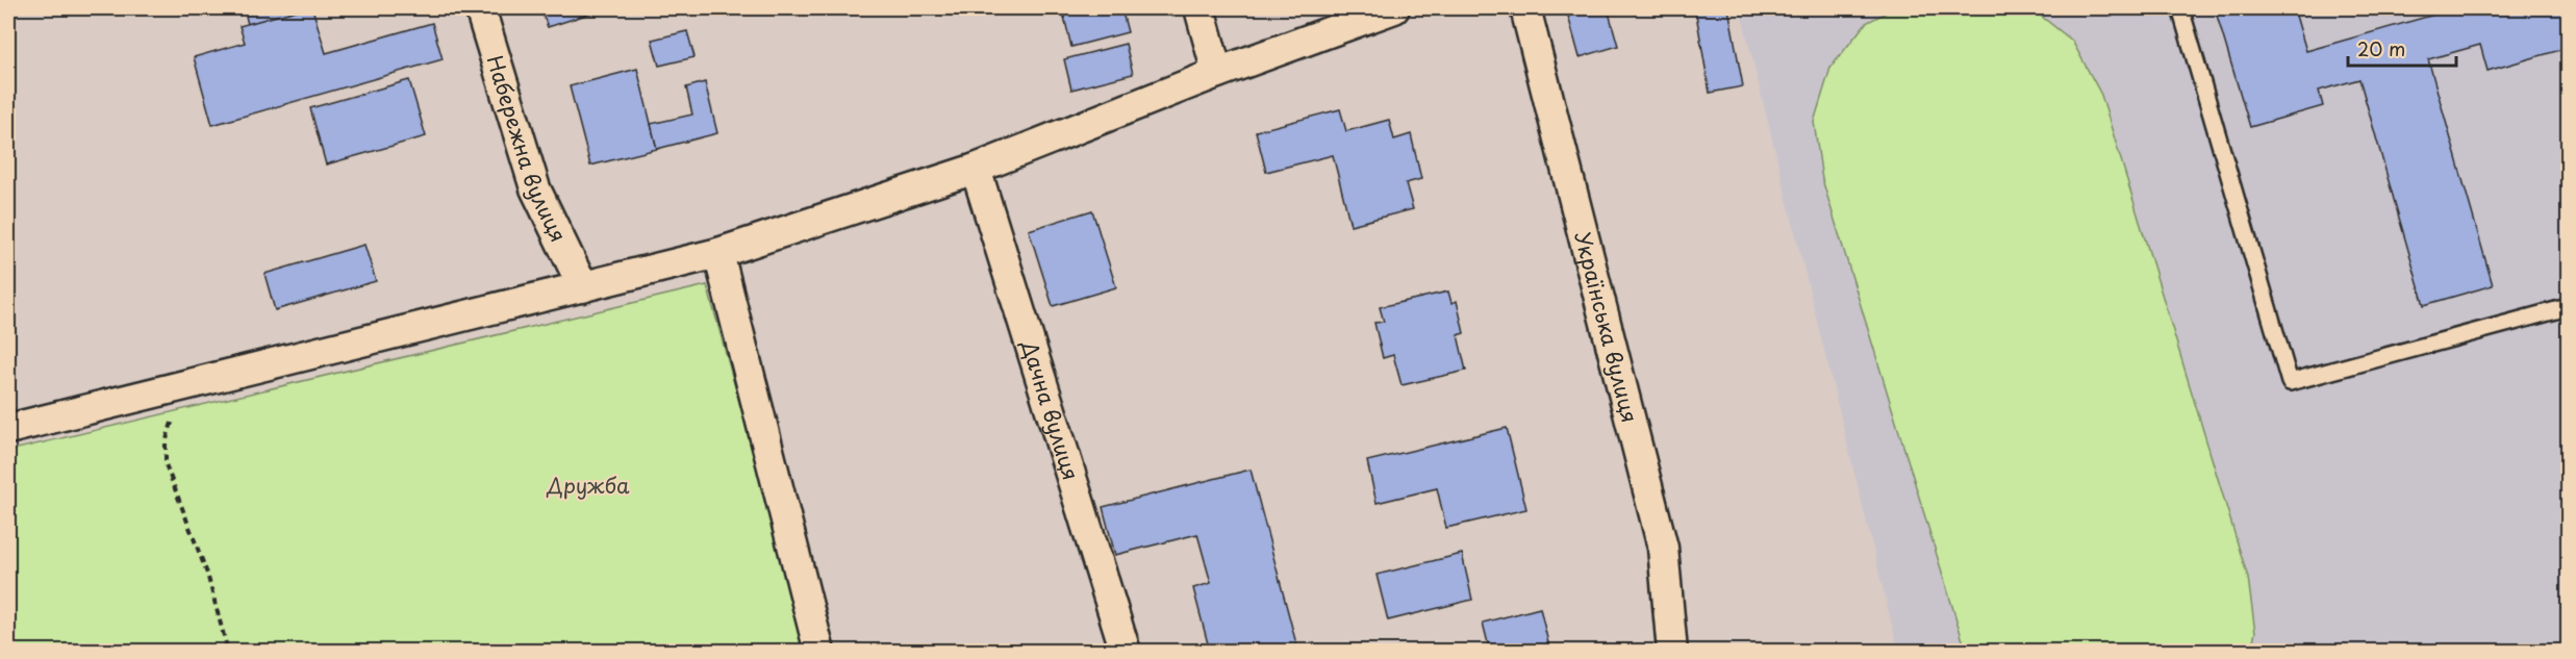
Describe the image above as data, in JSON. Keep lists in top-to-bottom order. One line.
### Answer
{"streets":{"street":["Набережна вулиця","Українська вулиця","Дачна вулиця"]},"parks":["Дружба"],"scale_bar":"20 m"}
